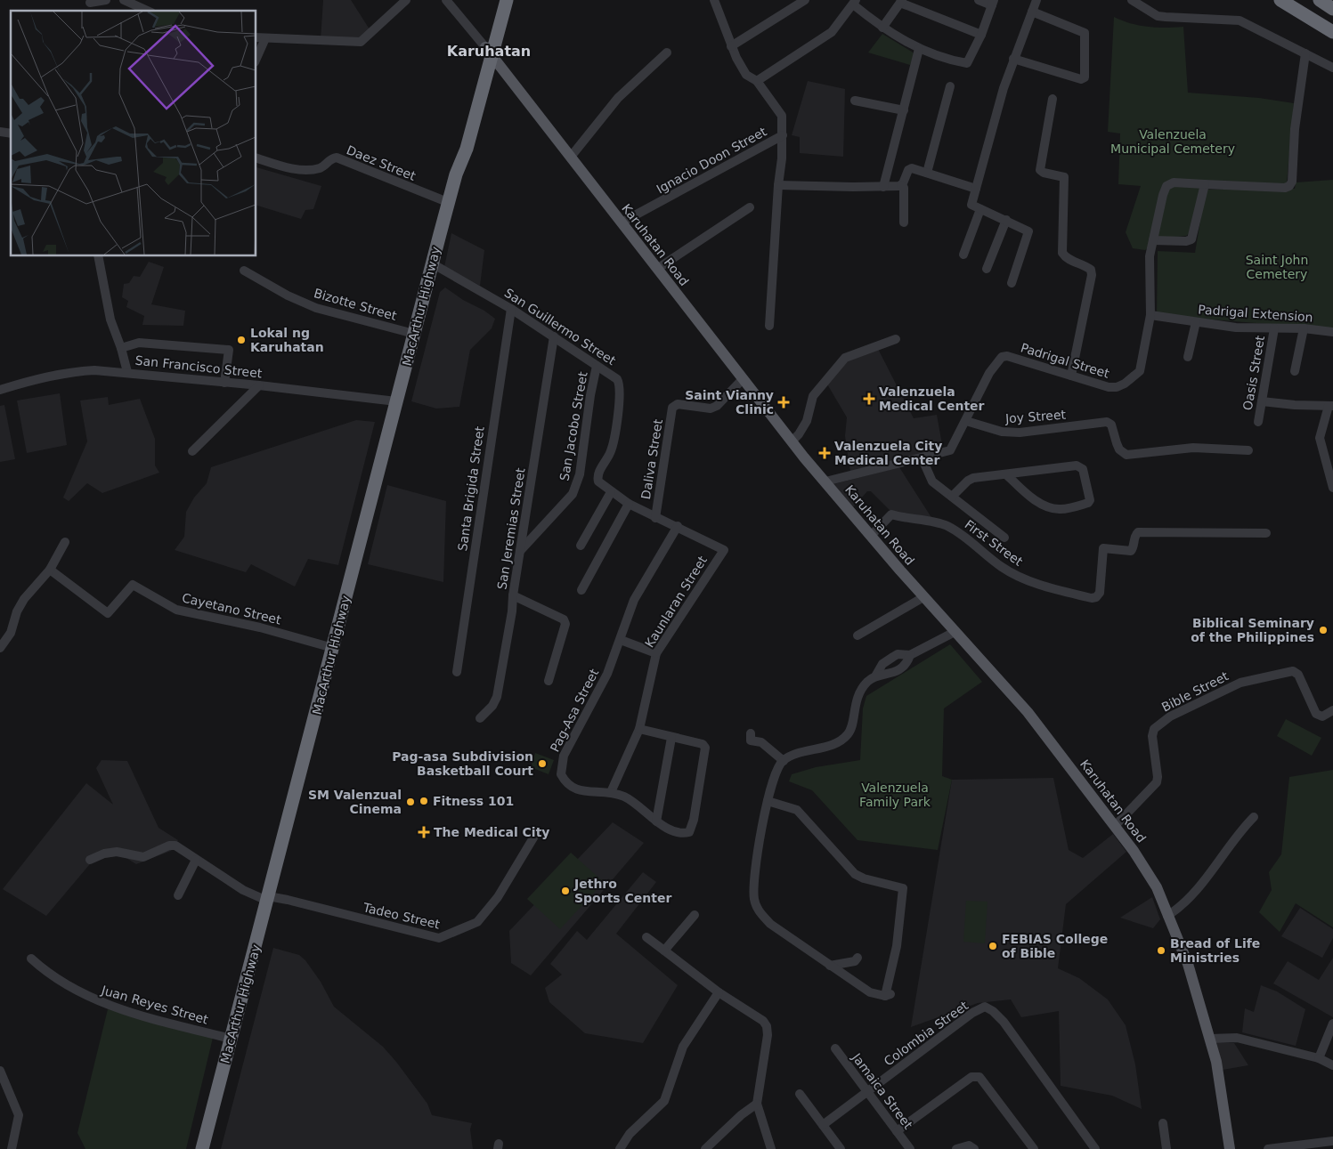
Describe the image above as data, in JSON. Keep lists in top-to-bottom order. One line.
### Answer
{"streets":{"highway":["MacArthur Highway"],"main road":["Karuhatan Road"],"street":["Ignacio Doon Street","Daez Street","Bizotte Street","Padrigal Extension","San Guillermo Street","Padrigal Street","San Francisco Street","Oasis Street","Joy Street","San Jacobo Street","Daliva Street","Santa Brigida Street","San Jeremias Street","First Street","Kaunlaran Street","Cayetano Street","Bible Street","Pag-Asa Street","Tadeo Street","Juan Reyes Street","Colombia Street","Jamaica Street"]},"crossings":[["Ignacio Doon Street","Karuhatan Road"],["Daez Street","MacArthur Highway"],["Karuhatan Road","MacArthur Highway"],["Karuhatan Road","Padrigal Street"],["Karuhatan Road","Daliva Street"],["Karuhatan Road","First Street"],["Karuhatan Road","Bible Street"],["Bizotte Street","MacArthur Highway"],["MacArthur Highway","San Guillermo Street"],["MacArthur Highway","San Francisco Street"],["MacArthur Highway","Cayetano Street"],["MacArthur Highway","Tadeo Street"],["MacArthur Highway","Juan Reyes Street"],["Padrigal Extension","Padrigal Street"],["Padrigal Extension","Oasis Street"],["San Guillermo Street","San Jacobo Street"],["San Guillermo Street","Daliva Street"],["San Guillermo Street","Santa Brigida Street"],["San Guillermo Street","San Jeremias Street"],["San Guillermo Street","Kaunlaran Street"],["San Guillermo Street","Pag-Asa Street"],["Padrigal Street","Joy Street"],["San Jacobo Street","San Jeremias Street"],["Kaunlaran Street","Pag-Asa Street"],["Colombia Street","Jamaica Street"]],"districts":["Karuhatan"],"parks":["Valenzuela Municipal Cemetery","Saint John Cemetery","Valenzuela Family Park"],"places":{"other":["Lokal ng Karuhatan","Biblical Seminary of the Philippines","Pag-asa Subdivision Basketball Court","Fitness 101","SM Valenzual Cinema","Jethro Sports Center","FEBIAS College of Bible","Bread of Life Ministries"],"health":["Valenzuela Medical Center","Saint Vianny Clinic","Valenzuela City Medical Center","The Medical City"]}}
